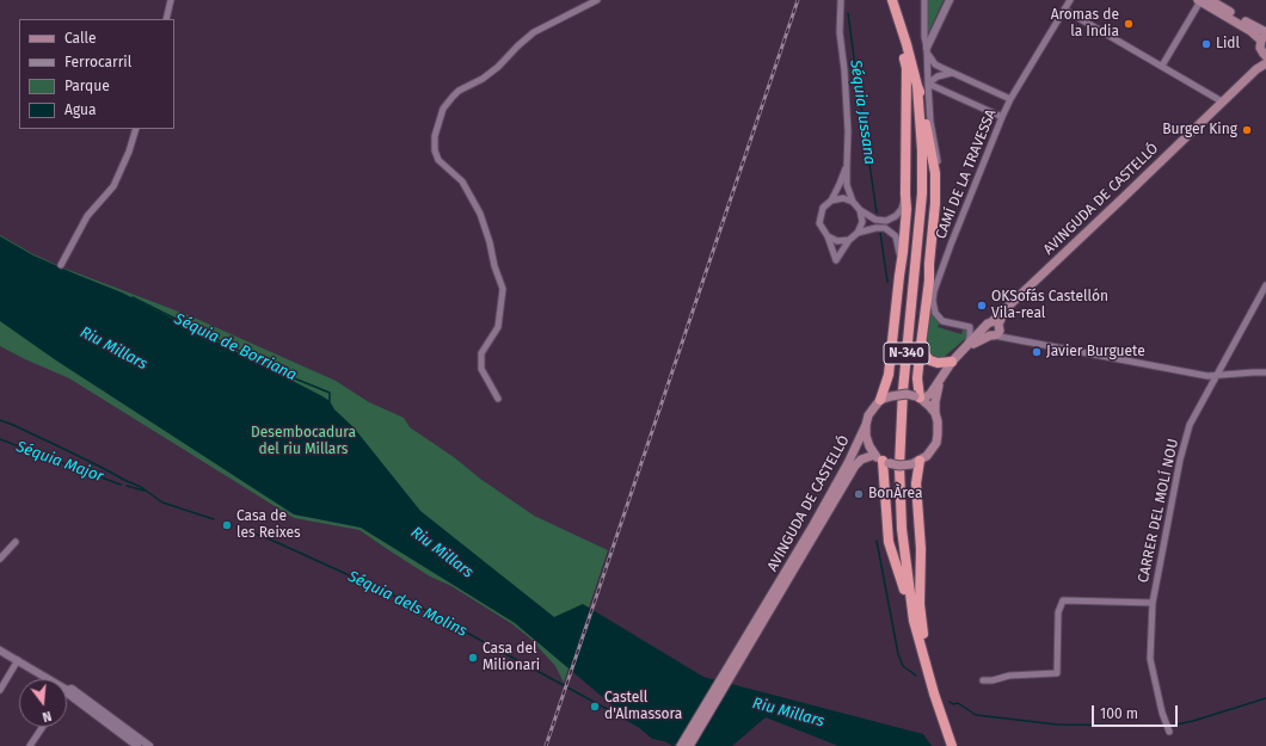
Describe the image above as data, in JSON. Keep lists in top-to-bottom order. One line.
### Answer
{"streets":{"highway":["N-340"],"main road":["AVINGUDA DE CASTELLÓ"],"street":["CAMÍ DE LA TRAVESSA","CARRER DEL MOLÍ NOU"]},"crossings":[["CAMÍ DE LA TRAVESSA","AVINGUDA DE CASTELLÓ"]],"water":["Séquia Jussana","Séquia de Borriana","Riu Millars","Séquia Major","Séquia dels Molins"],"parks":["Desembocadura del riu Millars"],"places":["Aromas de la India","Lidl","Burger King","OKSofás Castellón Vila-real","Javier Burguete","BonÀrea","Casa de les Reixes","Casa del Milionari","Castell d'Almassora"],"legend":["Calle","Ferrocarril","Parque","Agua"],"scale_bar":"100 m","north":"bottom"}
